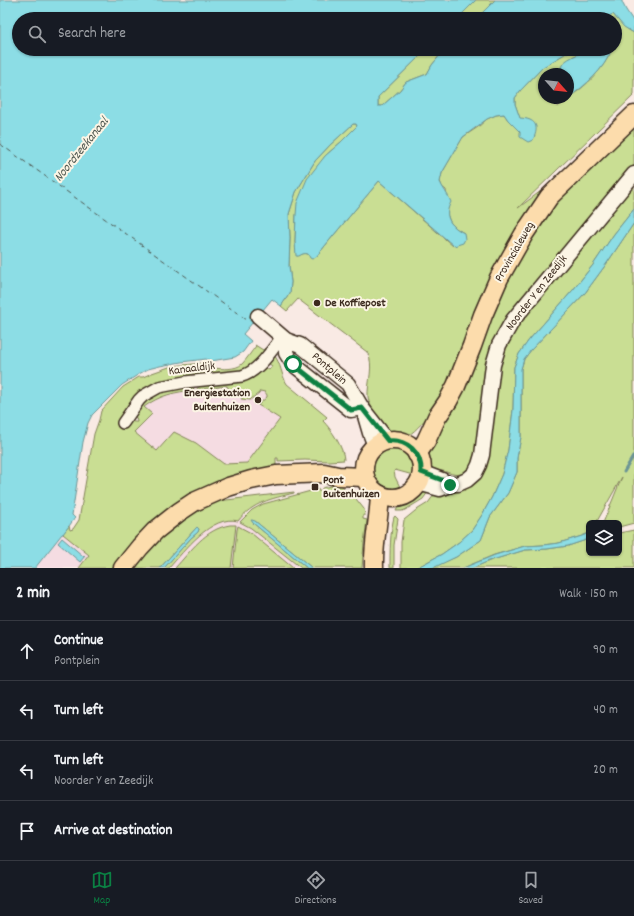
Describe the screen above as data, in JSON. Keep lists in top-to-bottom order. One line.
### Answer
{"streets":{"main road":["Provincialeweg"],"street":["Noorder Y en Zeedijk","Kanaaldijk","Pontplein"]},"crossings":[["Provincialeweg","Noorder Y en Zeedijk"],["Provincialeweg","Pontplein"],["Noorder Y en Zeedijk","Pontplein"],["Kanaaldijk","Pontplein"]],"water":["Noordzeekanaal"],"places":{"other":["De Koffiepost","Energiestation Buitenhuizen"],"transit":["Pont Buitenhuizen"]},"north":"bottom right","page":{"search":"Search here","heading":["2 min","Walk · 150 m"],"list":[["Continue","Pontplein","90 m"],["Turn left","40 m"],["Turn left","Noorder Y en Zeedijk","20 m"],"Arrive at destination"],"nav":["Map","Directions","Saved"]}}
